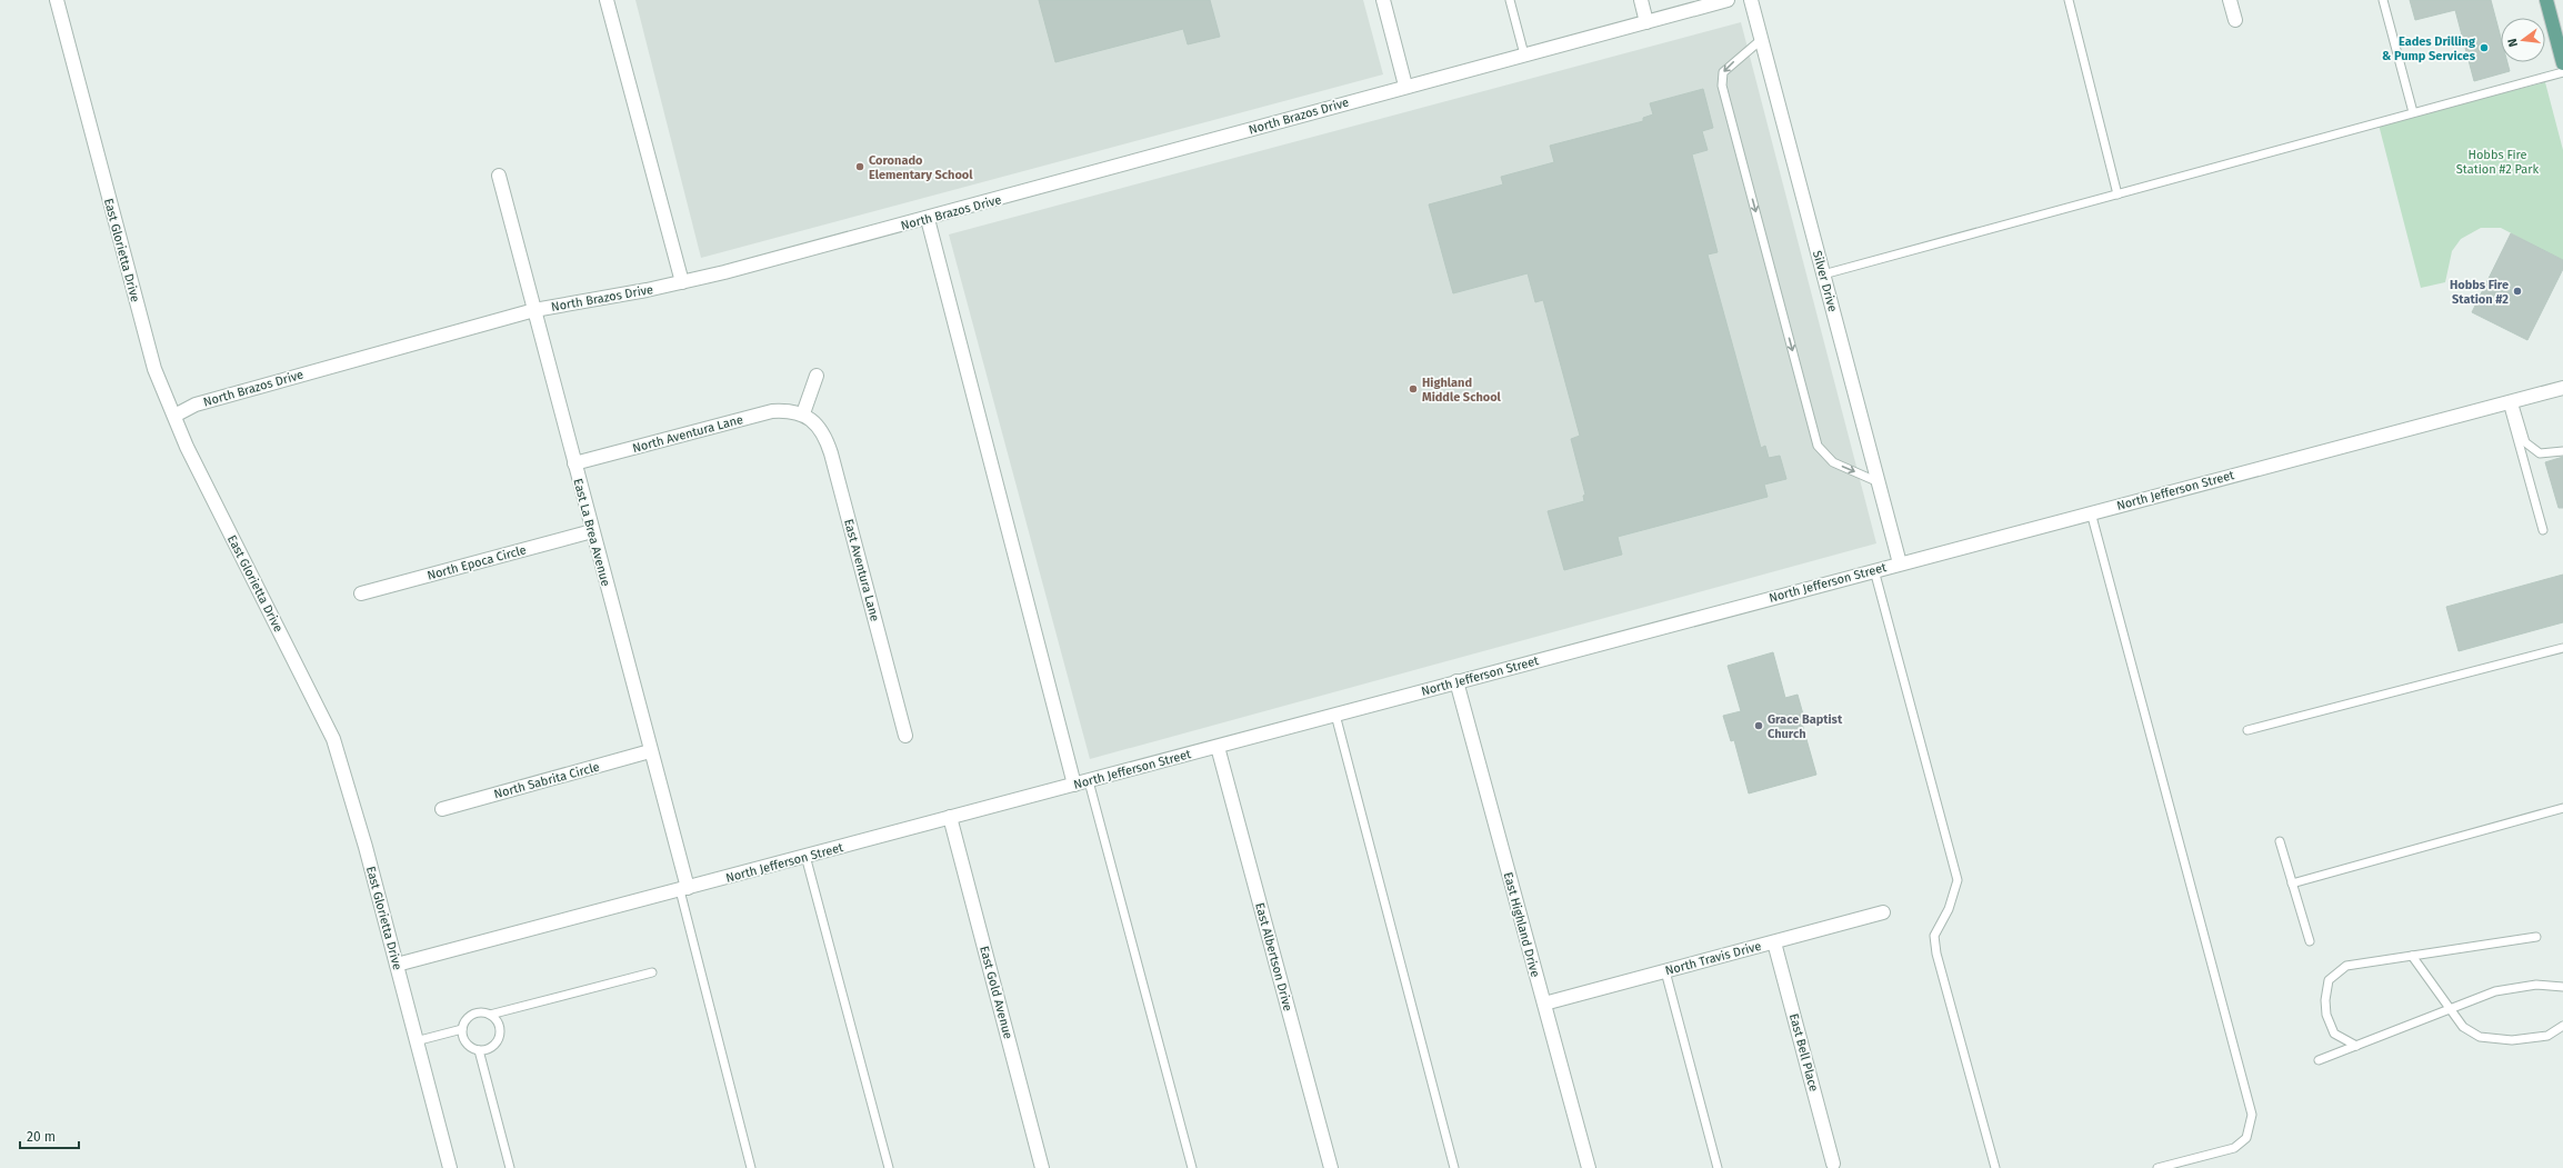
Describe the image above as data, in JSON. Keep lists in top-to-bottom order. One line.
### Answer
{"streets":{"street":["North Brazos Drive","East Glorietta Drive","Silver Drive","North Aventura Lane","North Jefferson Street","East La Brea Avenue","North Epoca Circle","East Aventura Lane","North Sabrita Circle","East Highland Drive","East Albertson Drive","North Travis Drive","East Gold Avenue","East Bell Place"]},"crossings":[["North Brazos Drive","East Glorietta Drive"],["North Brazos Drive","East La Brea Avenue"],["East Glorietta Drive","North Jefferson Street"],["Silver Drive","North Jefferson Street"],["North Aventura Lane","East La Brea Avenue"],["North Aventura Lane","East Aventura Lane"],["North Jefferson Street","East La Brea Avenue"],["North Jefferson Street","East Highland Drive"],["North Jefferson Street","East Albertson Drive"],["North Jefferson Street","East Gold Avenue"],["East La Brea Avenue","North Epoca Circle"],["East La Brea Avenue","North Sabrita Circle"],["East Highland Drive","North Travis Drive"],["North Travis Drive","East Bell Place"]],"parks":["Hobbs Fire Station #2 Park"],"places":["Eades Drilling & Pump Services","Coronado Elementary School","Hobbs Fire Station #2","Highland Middle School","Grace Baptist Church"],"scale_bar":"20 m","north":"left"}
